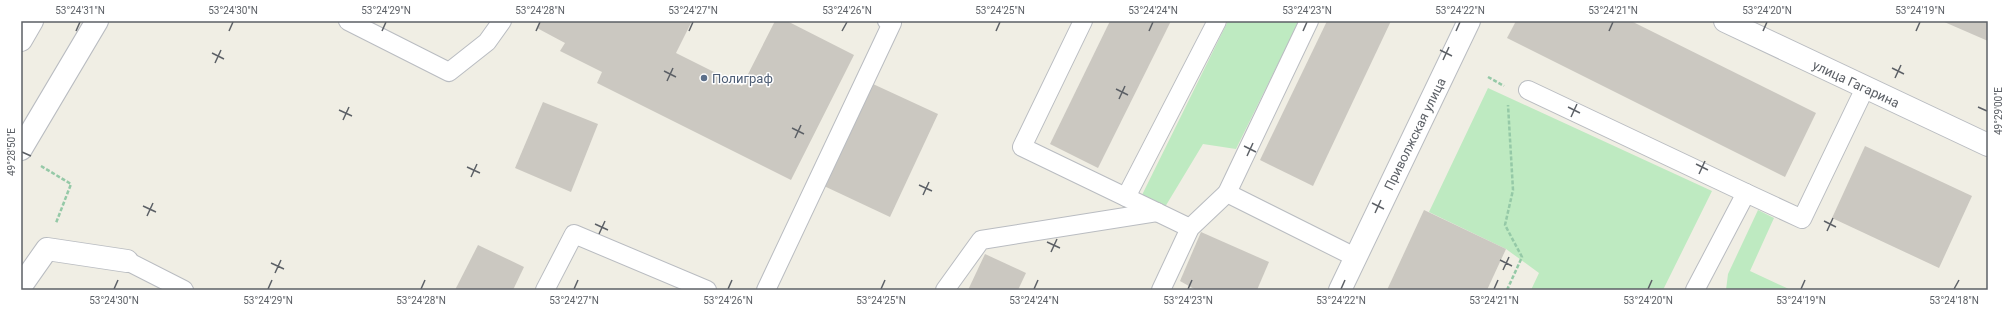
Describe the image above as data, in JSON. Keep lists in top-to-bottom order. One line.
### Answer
{"streets":{"street":["улица Гагарина","Приволжская улица"]},"places":["Полиграф"],"coordinates":["53°24'31\"N","53°24'30\"N","53°24'29\"N","53°24'28\"N","53°24'27\"N","53°24'26\"N","53°24'25\"N","53°24'24\"N","53°24'23\"N","53°24'22\"N","53°24'21\"N","53°24'20\"N","53°24'19\"N","49°29'00\"E","49°28'50\"E","53°24'18\"N"]}
